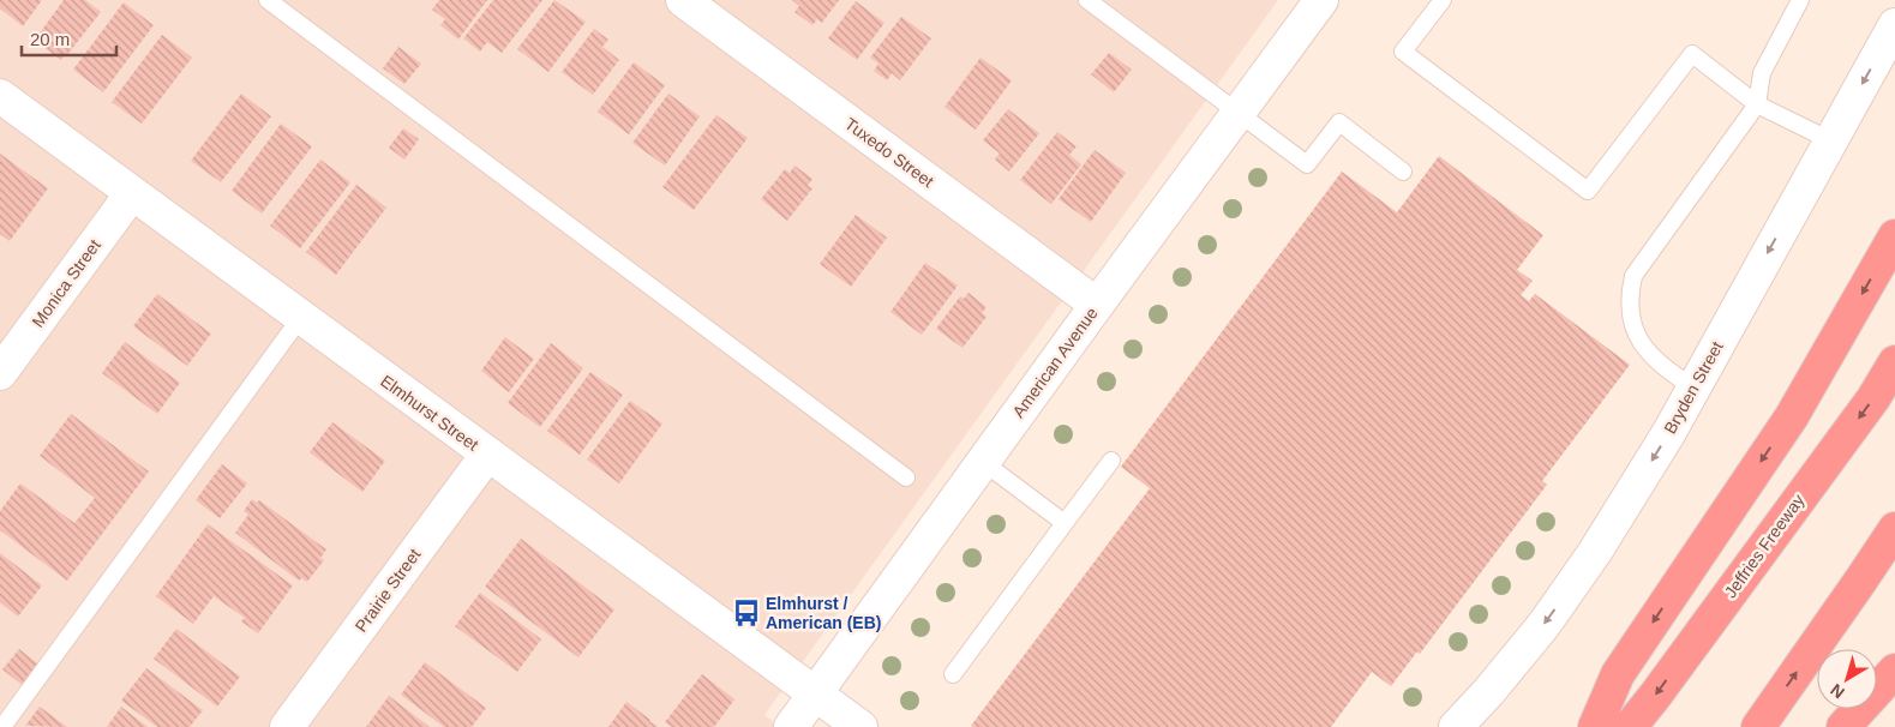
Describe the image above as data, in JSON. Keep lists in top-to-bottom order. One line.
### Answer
{"streets":{"highway":["Jeffries Freeway"],"street":["Tuxedo Street","Monica Street","American Avenue","Bryden Street","Elmhurst Street","Prairie Street"]},"crossings":[["Tuxedo Street","American Avenue"],["Monica Street","Elmhurst Street"],["American Avenue","Elmhurst Street"],["Elmhurst Street","Prairie Street"]],"one_way":["Bryden Street"],"places":{"bus stop":["Elmhurst / American (EB)"]},"scale_bar":"20 m","north":"bottom left"}
